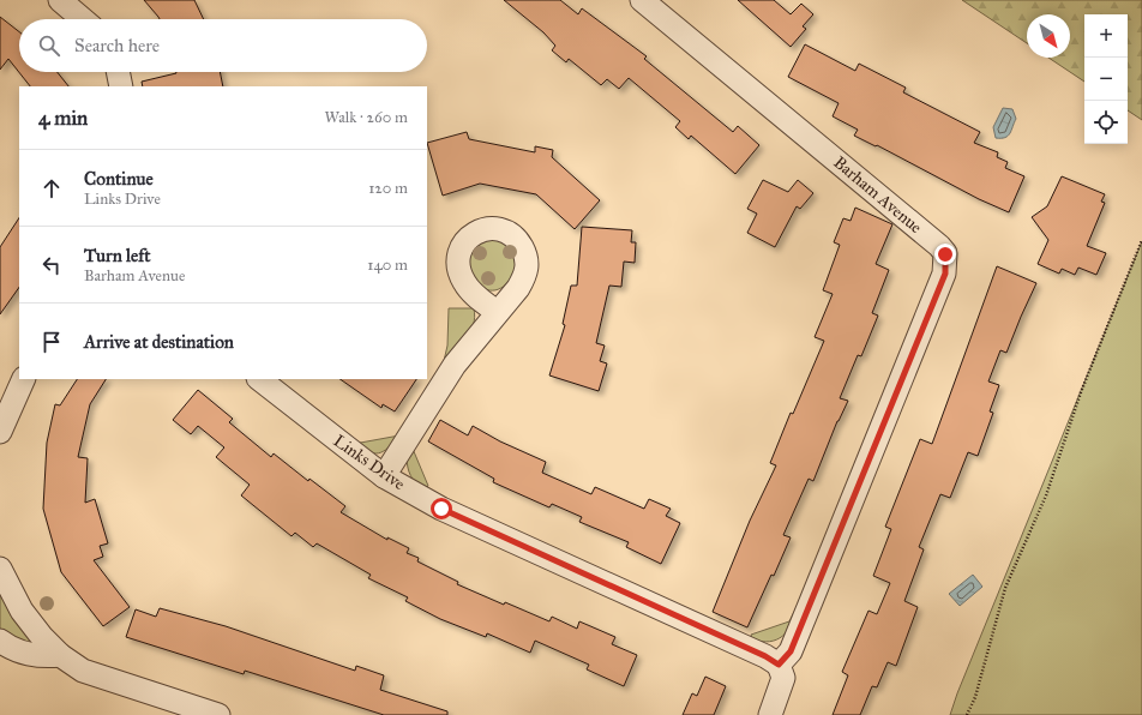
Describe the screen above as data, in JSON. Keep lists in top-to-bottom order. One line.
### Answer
{"streets":{"street":["Barham Avenue","Links Drive"]},"crossings":[["Barham Avenue","Links Drive"]],"north":"bottom right","page":{"map_buttons":["+","−"],"search":"Search here","heading":["4 min","Walk · 260 m"],"list":[["Continue","Links Drive","120 m"],["Turn left","Barham Avenue","140 m"],"Arrive at destination"]}}
